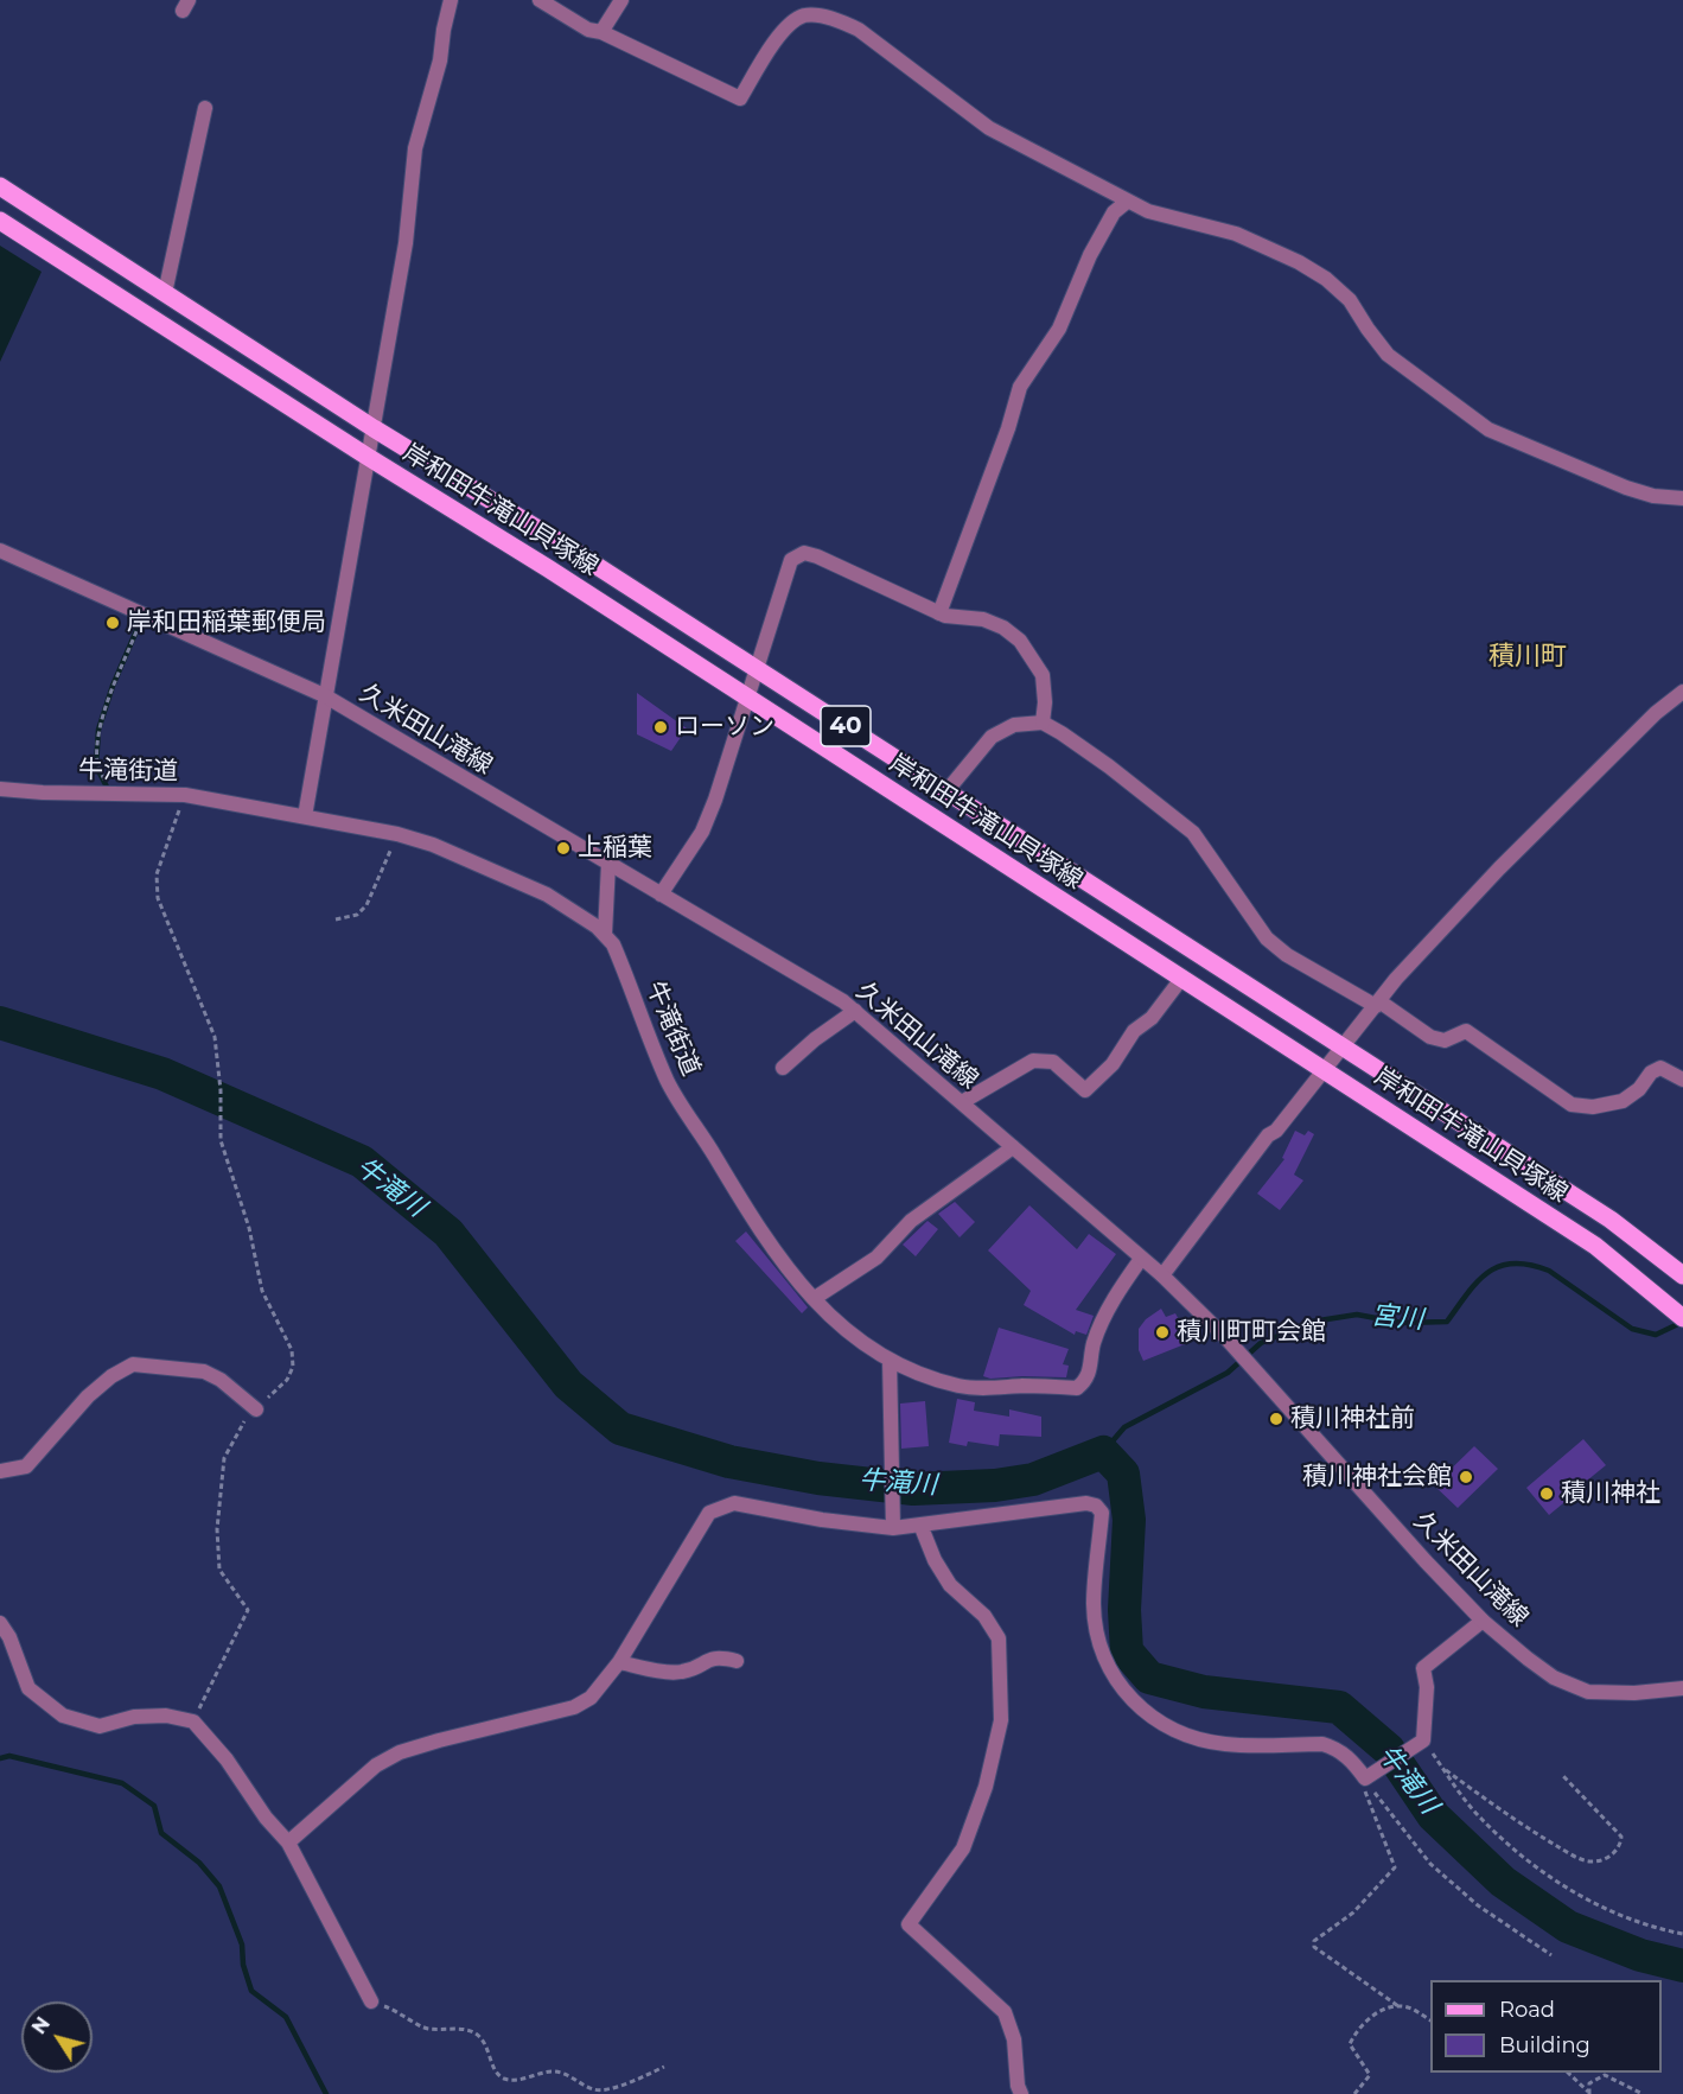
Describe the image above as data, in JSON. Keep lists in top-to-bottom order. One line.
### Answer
{"streets":{"main road":["岸和田牛滝山貝塚線","40"],"street":["久米田山滝線","牛滝街道"]},"crossings":[["久米田山滝線","牛滝街道"]],"districts":["積川町"],"water":["牛滝川","宮川"],"places":["岸和田稲葉郵便局","ローソン","上稲葉","積川町町会館","積川神社前","積川神社会館","積川神社"],"legend":["Road","Building"],"north":"top left"}
